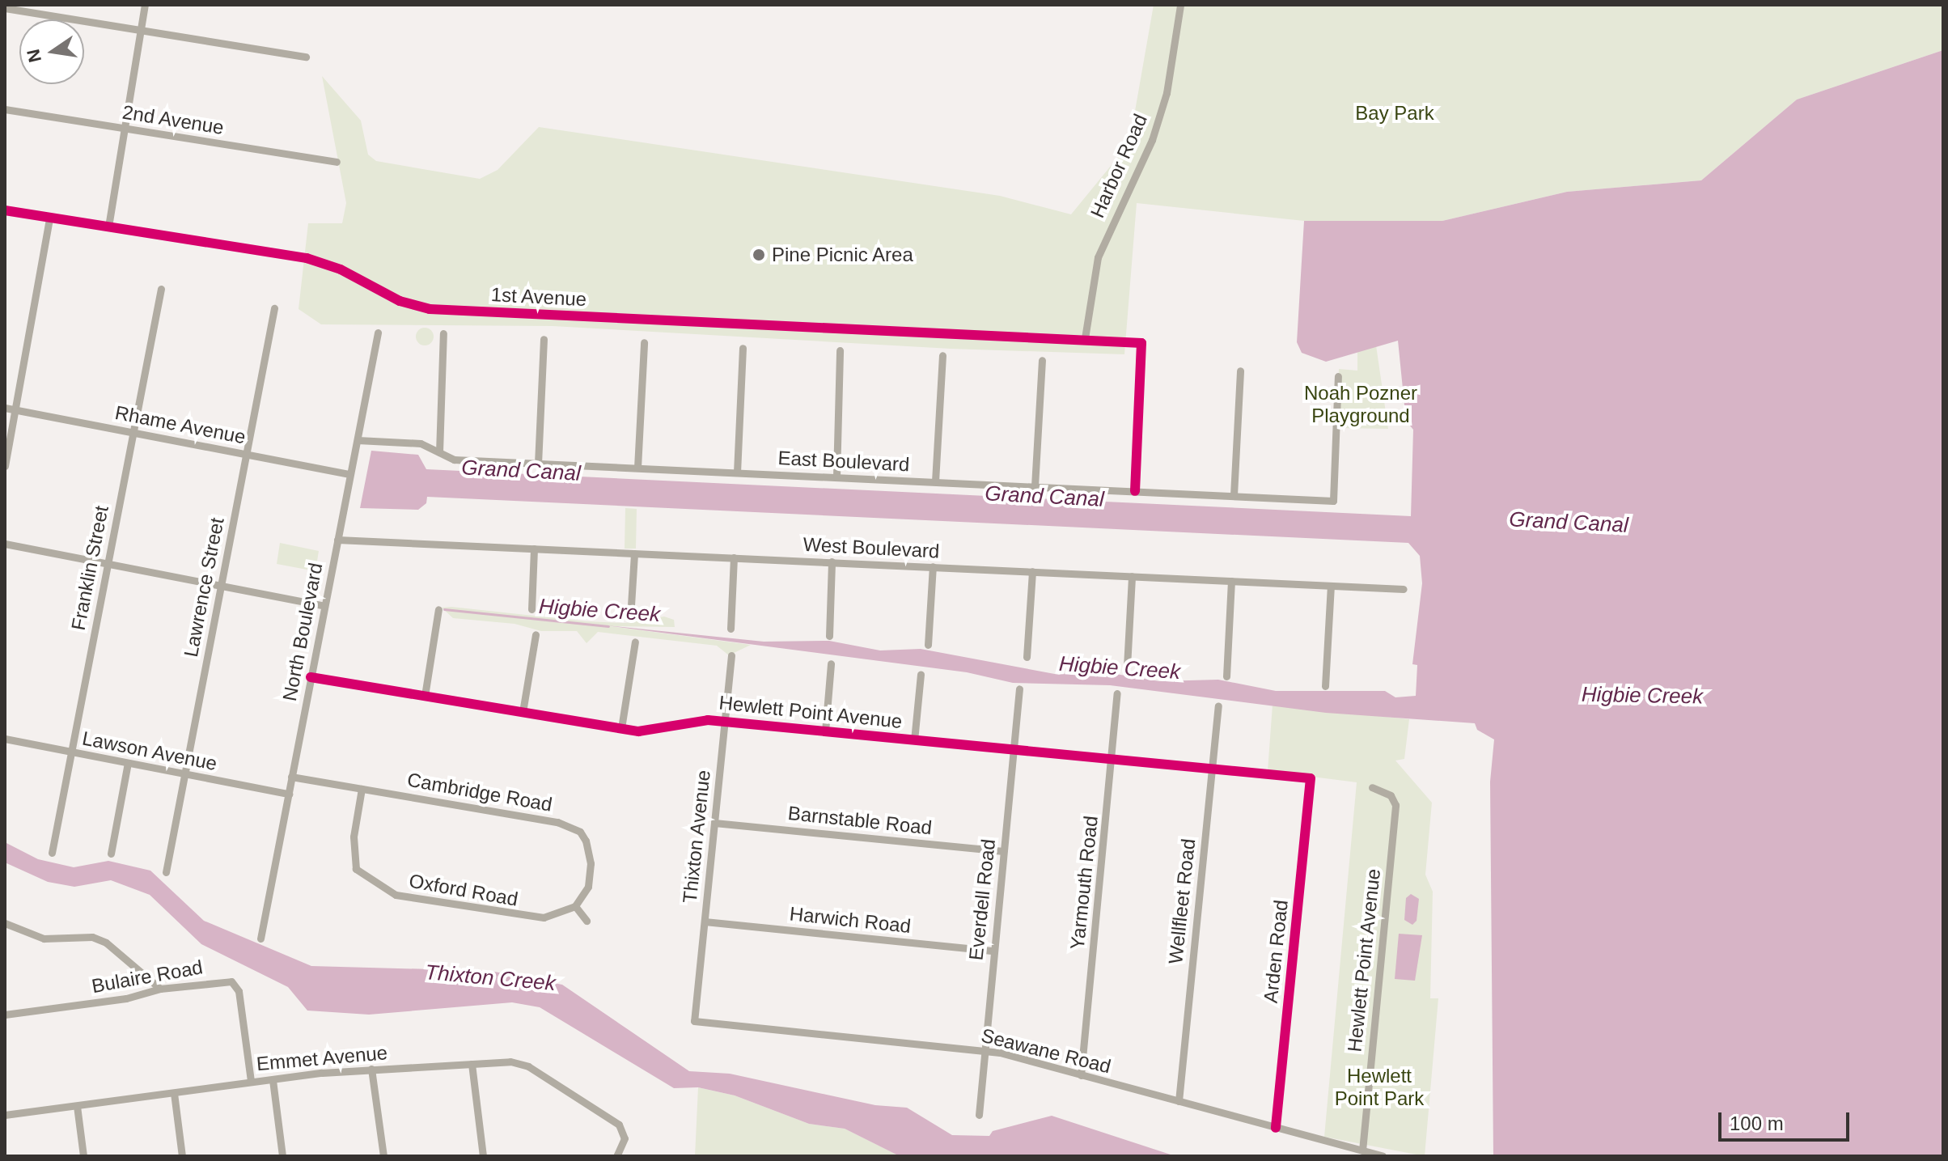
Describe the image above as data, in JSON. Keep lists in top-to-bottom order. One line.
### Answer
{"streets":{"street":["2nd Avenue","Harbor Road","1st Avenue","Rhame Avenue","East Boulevard","West Boulevard","Franklin Street","Lawrence Street","North Boulevard","Hewlett Point Avenue","Lawson Avenue","Cambridge Road","Barnstable Road","Thixton Avenue","Yarmouth Road","Oxford Road","Everdell Road","Wellfleet Road","Harwich Road","Arden Road","Bulaire Road","Seawane Road","Emmet Avenue"]},"crossings":[["Harbor Road","1st Avenue"],["1st Avenue","East Boulevard"],["Rhame Avenue","Franklin Street"],["Rhame Avenue","Lawrence Street"],["Rhame Avenue","North Boulevard"],["East Boulevard","North Boulevard"],["West Boulevard","North Boulevard"],["Franklin Street","Lawson Avenue"],["Lawrence Street","Lawson Avenue"],["North Boulevard","Hewlett Point Avenue"],["North Boulevard","Lawson Avenue"],["North Boulevard","Cambridge Road"],["Hewlett Point Avenue","Thixton Avenue"],["Hewlett Point Avenue","Yarmouth Road"],["Hewlett Point Avenue","Everdell Road"],["Hewlett Point Avenue","Wellfleet Road"],["Hewlett Point Avenue","Arden Road"],["Hewlett Point Avenue","Seawane Road"],["Cambridge Road","Oxford Road"],["Barnstable Road","Thixton Avenue"],["Barnstable Road","Everdell Road"],["Thixton Avenue","Harwich Road"],["Thixton Avenue","Seawane Road"],["Yarmouth Road","Seawane Road"],["Everdell Road","Harwich Road"],["Everdell Road","Seawane Road"],["Wellfleet Road","Seawane Road"],["Arden Road","Seawane Road"],["Bulaire Road","Emmet Avenue"]],"water":["Grand Canal","Higbie Creek","Thixton Creek"],"parks":["Bay Park","Noah Pozner Playground","Hewlett Point Park"],"places":["Pine Picnic Area"],"scale_bar":"100 m","north":"left"}
